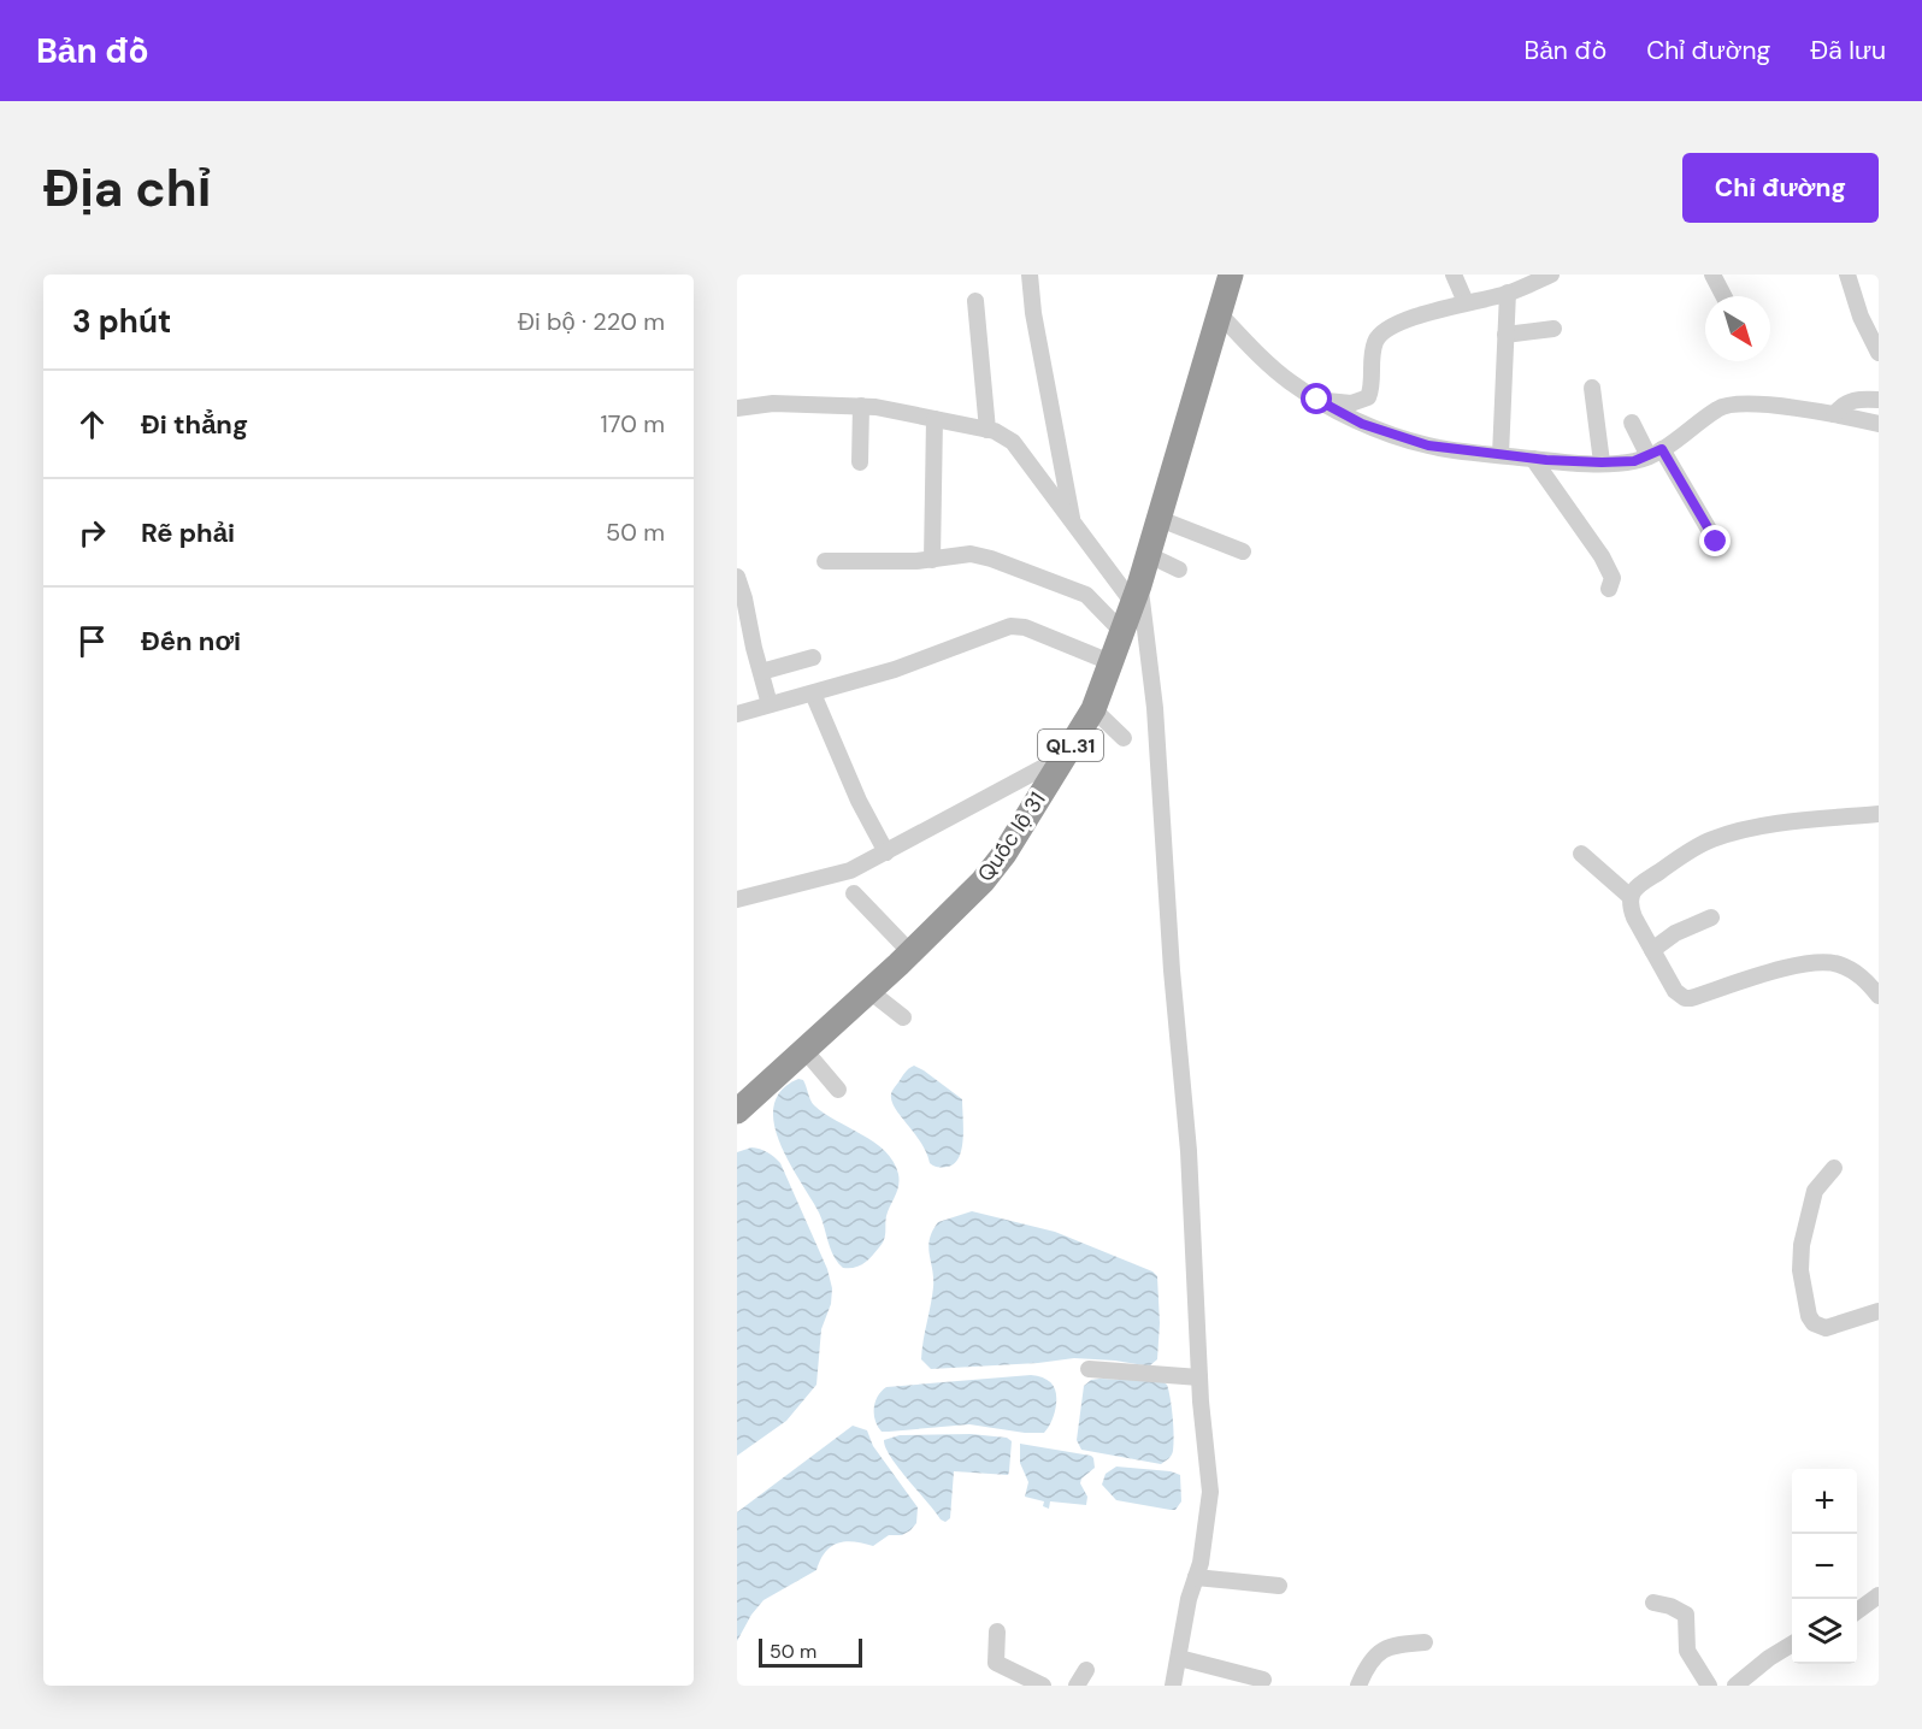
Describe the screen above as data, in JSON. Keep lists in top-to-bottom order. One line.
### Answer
{"streets":{"highway":["QL.31","Quốc lộ 31"]},"scale_bar":"50 m","north":"bottom right","page":{"header":"Bản đồ","nav":["Bản đồ","Chỉ đường","Đã lưu"],"buttons":"Chỉ đường","title":"Địa chỉ","heading":["3 phút","Đi bộ · 220 m"],"list":[["Đi thẳng","170 m"],["Rẽ phải","50 m"],"Đến nơi"],"map_buttons":["+","−"],"scale":"50 m"}}
